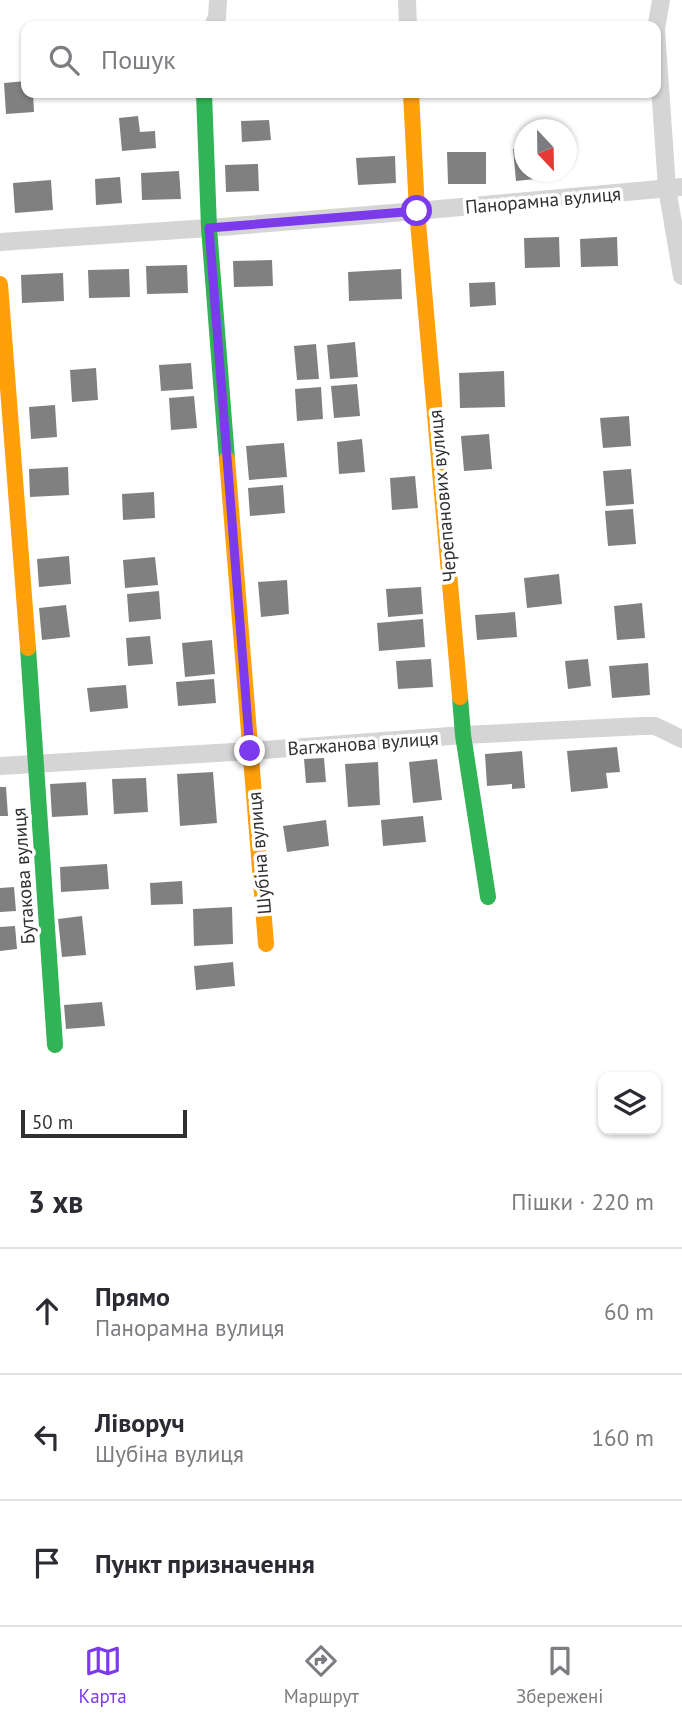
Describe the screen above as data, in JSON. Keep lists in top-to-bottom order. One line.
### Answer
{"streets":{"street":["Панорамна вулиця","Черепанових вулиця","Вагжанова вулиця","Шубіна вулиця","Бутакова вулиця"]},"crossings":[["Панорамна вулиця","Черепанових вулиця"],["Панорамна вулиця","Шубіна вулиця"],["Черепанових вулиця","Вагжанова вулиця"],["Вагжанова вулиця","Шубіна вулиця"],["Вагжанова вулиця","Бутакова вулиця"]],"scale_bar":"50 m","north":"bottom","page":{"search":"Пошук","scale":"50 m","heading":["3 хв","Пішки · 220 m"],"list":[["Прямо","Панорамна вулиця","60 m"],["Ліворуч","Шубіна вулиця","160 m"],"Пункт призначення"],"nav":["Карта","Маршрут","Збережені"]}}
